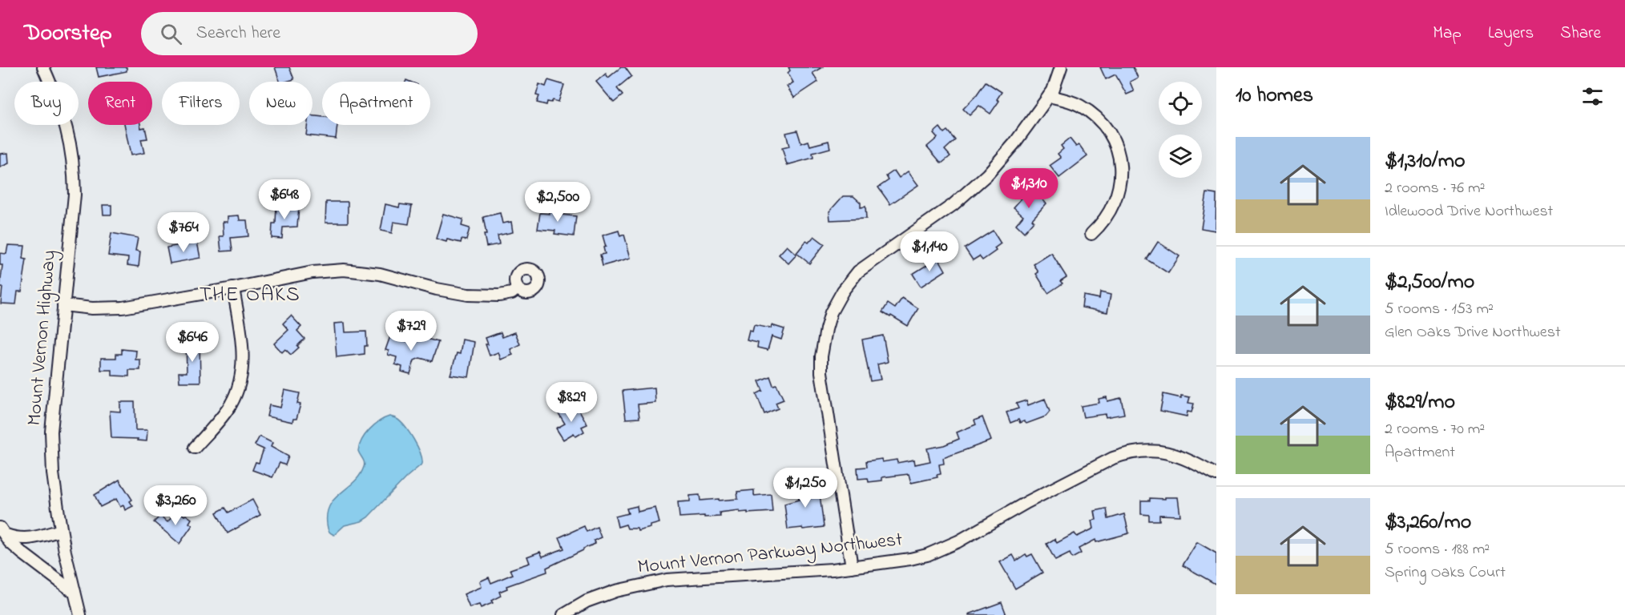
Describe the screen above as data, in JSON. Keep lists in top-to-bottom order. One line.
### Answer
{"streets":{"street":["Mount Vernon Highway","Mount Vernon Parkway Northwest"]},"districts":["THE OAKS"],"page":{"header":"Doorstep","search":"Search here","nav":["Map","Layers","Share"],"heading":"10 homes","chip":["Buy","Rent","Filters","New","Apartment"],"list":[{"name":"$1,310/mo","note":"2 rooms · 76 m² · Idlewood Drive Northwest"},{"name":"$2,500/mo","note":"5 rooms · 153 m² · Glen Oaks Drive Northwest"},{"name":"$829/mo","note":"2 rooms · 70 m² · Apartment"},{"name":"$3,260/mo","note":"5 rooms · 188 m² · Spring Oaks Court"}],"price":["$1,310","$648","$2,500","$764","$1,140","$729","$646","$829","$1,250","$3,260"]}}
